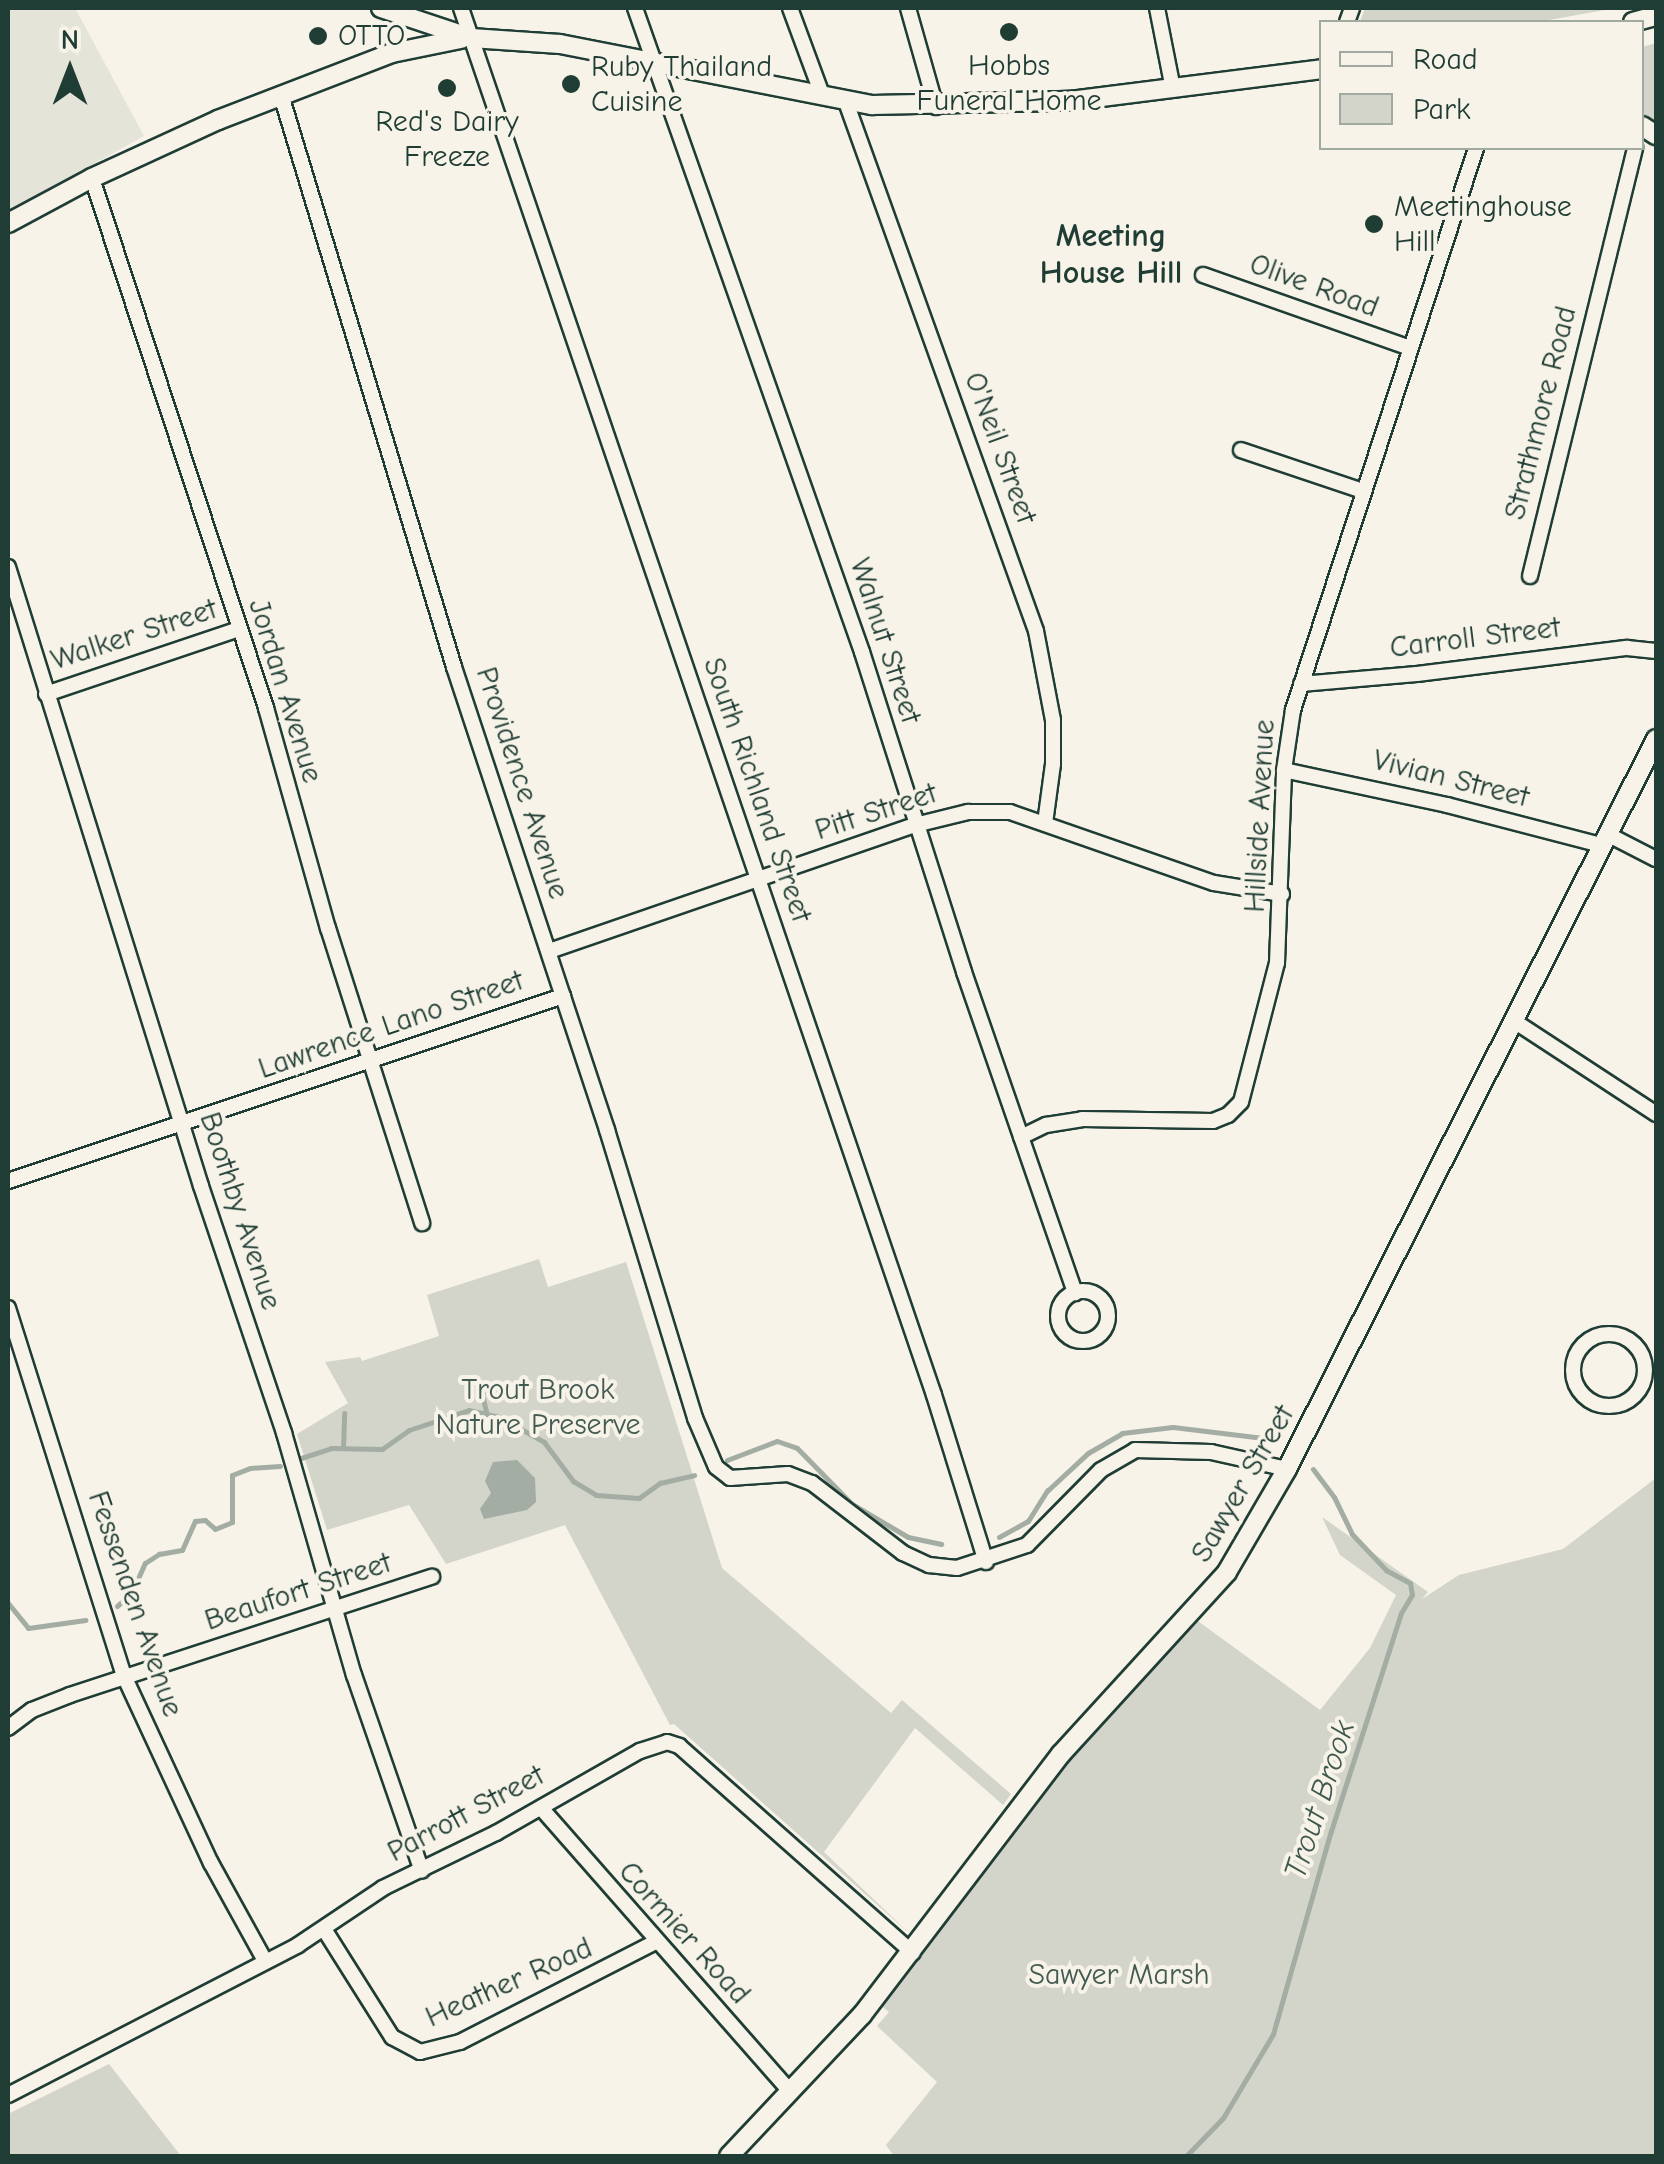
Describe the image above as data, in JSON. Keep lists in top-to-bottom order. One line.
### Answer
{"streets":{"street":["Olive Road","Strathmore Road","O'Neil Street","Walker Street","Carroll Street","Walnut Street","Jordan Avenue","Vivian Street","Providence Avenue","South Richland Street","Pitt Street","Hillside Avenue","Lawrence Lano Street","Boothby Avenue","Sawyer Street","Beaufort Street","Fessenden Avenue","Parrott Street","Cormier Road","Heather Road"]},"crossings":[["Olive Road","Hillside Avenue"],["O'Neil Street","Pitt Street"],["Walker Street","Jordan Avenue"],["Walker Street","Boothby Avenue"],["Carroll Street","Hillside Avenue"],["Walnut Street","Pitt Street"],["Walnut Street","Hillside Avenue"],["Jordan Avenue","Lawrence Lano Street"],["Vivian Street","Hillside Avenue"],["Vivian Street","Sawyer Street"],["Providence Avenue","South Richland Street"],["Providence Avenue","Pitt Street"],["Providence Avenue","Lawrence Lano Street"],["South Richland Street","Pitt Street"],["Pitt Street","Hillside Avenue"],["Lawrence Lano Street","Boothby Avenue"],["Boothby Avenue","Beaufort Street"],["Boothby Avenue","Parrott Street"],["Sawyer Street","Parrott Street"],["Sawyer Street","Cormier Road"],["Beaufort Street","Fessenden Avenue"],["Fessenden Avenue","Parrott Street"],["Parrott Street","Cormier Road"],["Parrott Street","Heather Road"],["Cormier Road","Heather Road"]],"districts":["Meeting House Hill"],"water":["Trout Brook"],"parks":["Trout Brook Nature Preserve","Sawyer Marsh"],"places":["Hobbs Funeral Home","OTTO","Ruby Thailand Cuisine","Red's Dairy Freeze","Meetinghouse Hill"],"legend":["Road","Park"],"north":"top"}
